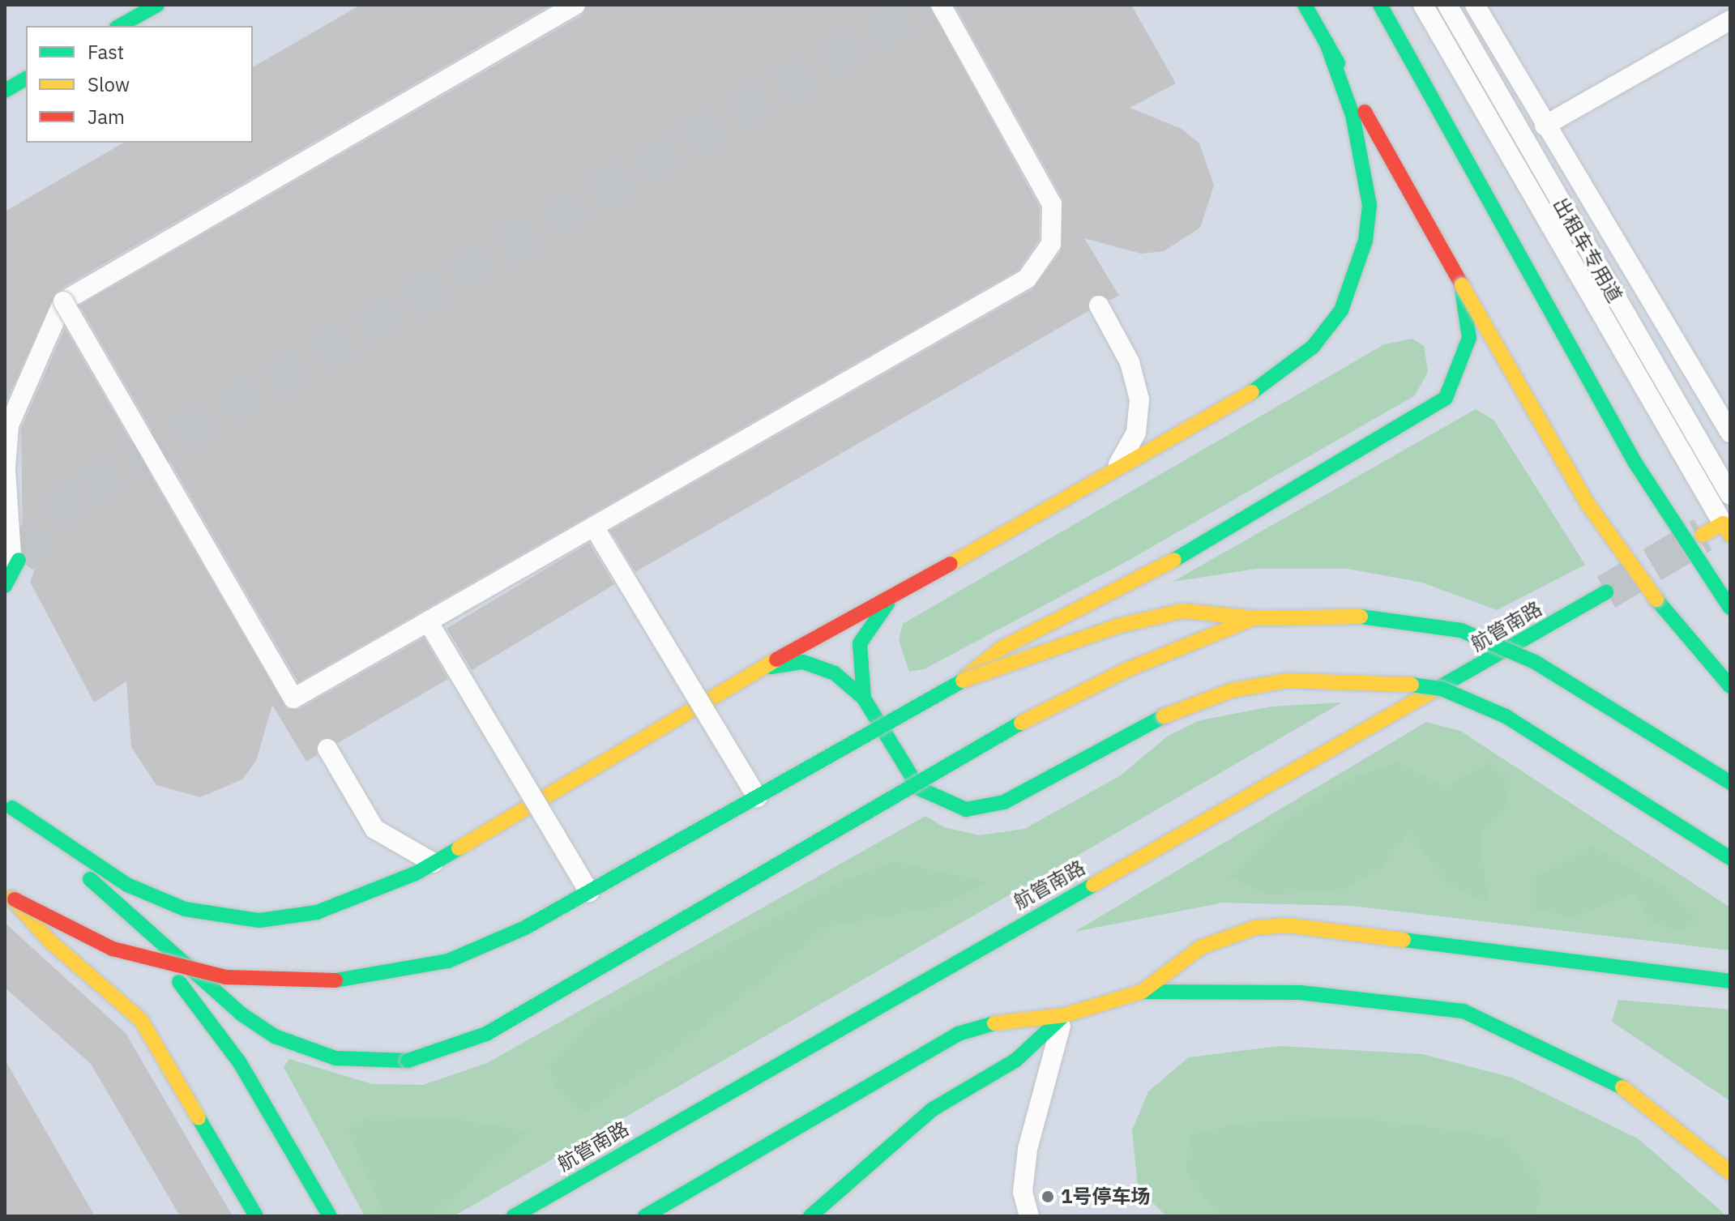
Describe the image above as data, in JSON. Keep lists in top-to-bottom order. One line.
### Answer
{"streets":{"street":["航管南路"],"lane":["出租车专用道"]},"places":["1号停车场"],"legend":["Fast","Slow","Jam"]}
